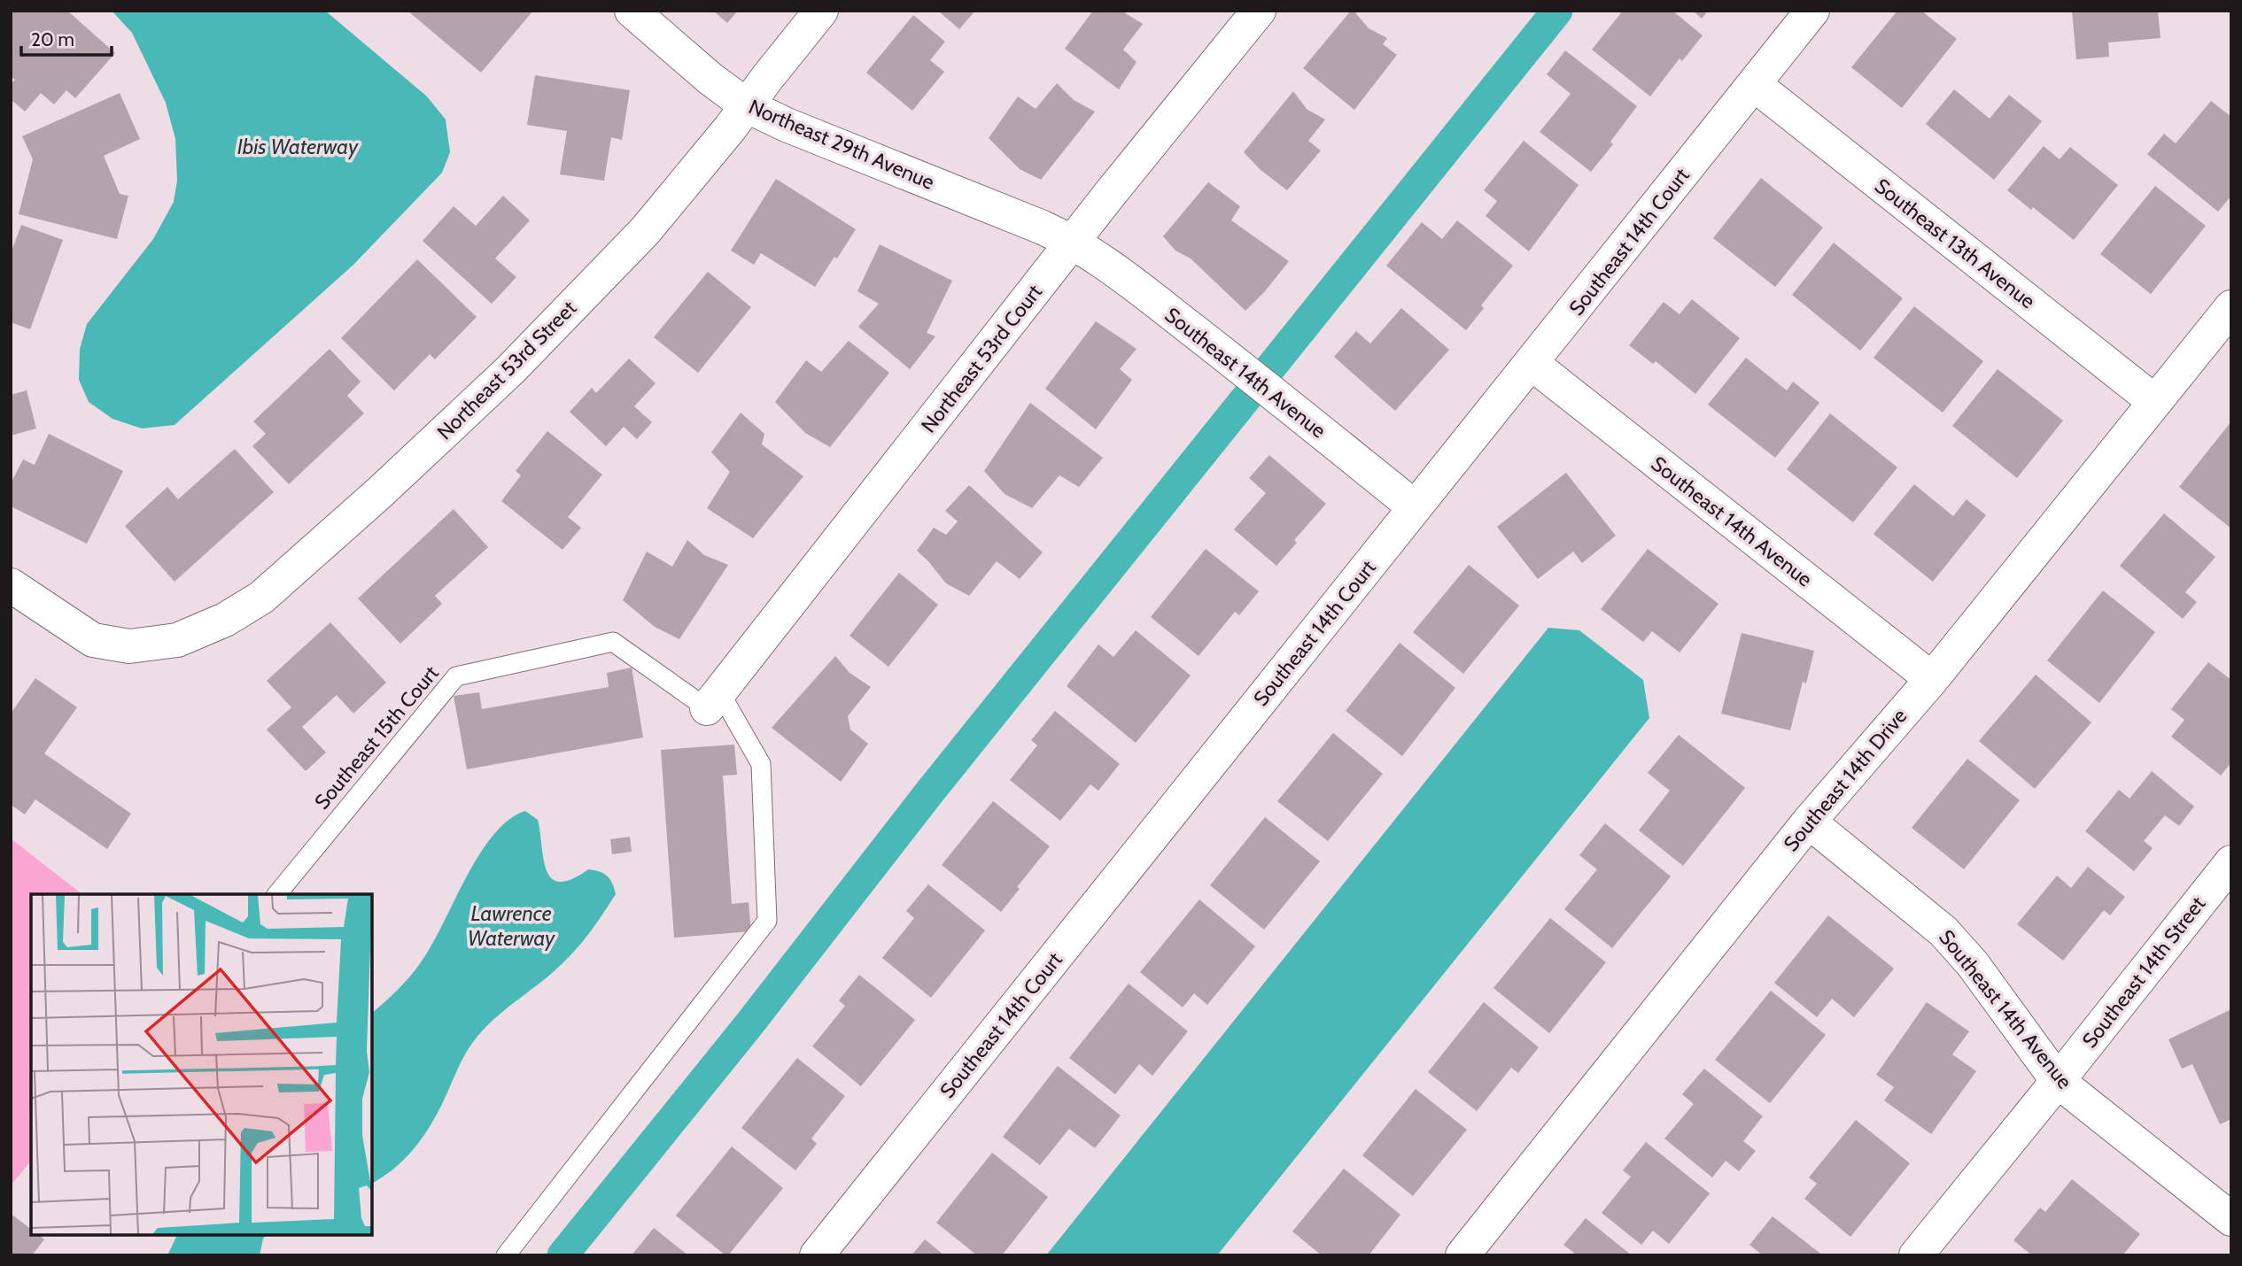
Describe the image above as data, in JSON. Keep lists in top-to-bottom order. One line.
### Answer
{"streets":{"street":["Northeast 29th Avenue","Southeast 14th Court","Southeast 13th Avenue","Northeast 53rd Court","Northeast 53rd Street","Southeast 14th Avenue","Southeast 14th Drive","Southeast 14th Street"],"lane":["Southeast 15th Court"]},"crossings":[["Northeast 29th Avenue","Northeast 53rd Court"],["Northeast 29th Avenue","Northeast 53rd Street"],["Northeast 29th Avenue","Southeast 14th Avenue"],["Southeast 14th Court","Southeast 13th Avenue"],["Southeast 14th Court","Southeast 14th Avenue"],["Southeast 13th Avenue","Southeast 14th Drive"],["Northeast 53rd Court","Southeast 14th Avenue"],["Northeast 53rd Court","Southeast 15th Court"],["Southeast 14th Avenue","Southeast 14th Drive"],["Southeast 14th Avenue","Southeast 14th Street"]],"water":["Ibis Waterway","Lawrence Waterway"],"scale_bar":"20 m"}
